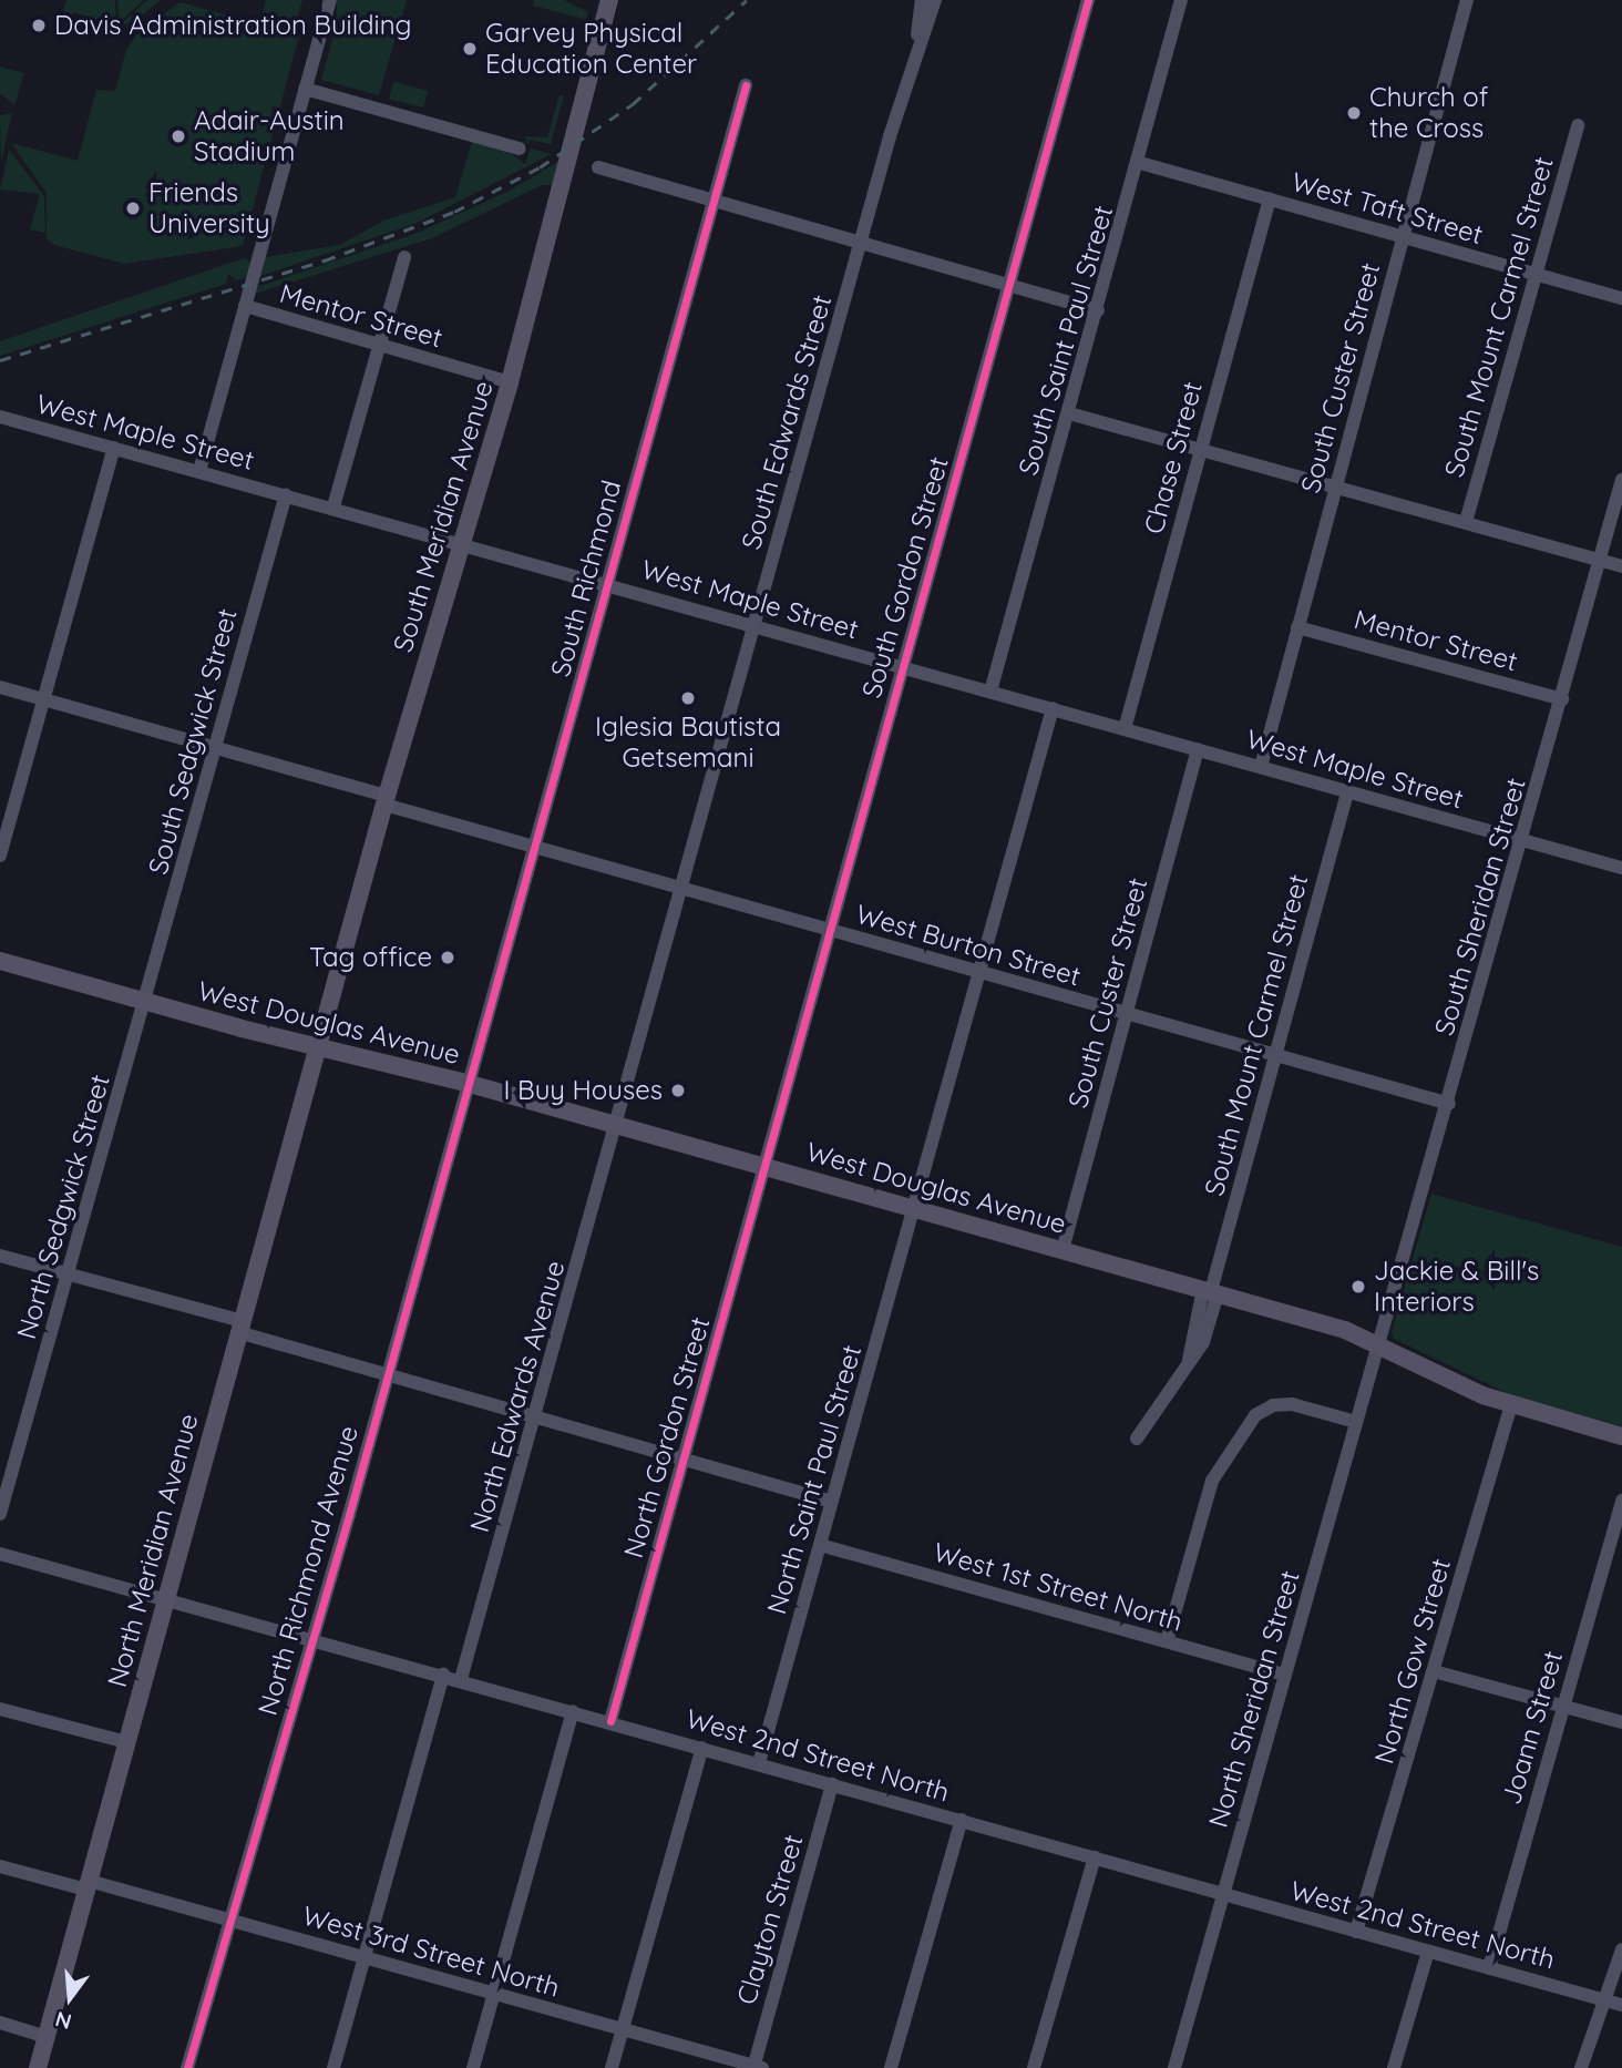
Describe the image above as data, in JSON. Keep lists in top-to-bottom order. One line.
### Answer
{"streets":{"main road":["South Meridian Avenue","West Douglas Avenue","North Meridian Avenue"],"street":["West Taft Street","Mentor Street","South Mount Carmel Street","South Saint Paul Street","South Custer Street","South Edwards Street","West Maple Street","Chase Street","South Gordon Street","South Richmond","South Sedgwick Street","South Sheridan Street","West Burton Street","North Sedgwick Street","North Edwards Avenue","North Gordon Street","North Saint Paul Street","North Richmond Avenue","West 1st Street North","North Gow Street","North Sheridan Street","Joann Street","West 2nd Street North","Clayton Street","West 3rd Street North"]},"crossings":[["West Taft Street","South Mount Carmel Street"],["West Taft Street","South Saint Paul Street"],["West Taft Street","South Custer Street"],["West Taft Street","Chase Street"],["Mentor Street","South Custer Street"],["Mentor Street","South Meridian Avenue"],["Mentor Street","South Sheridan Street"],["South Mount Carmel Street","West Maple Street"],["South Mount Carmel Street","West Burton Street"],["South Mount Carmel Street","West Douglas Avenue"],["South Saint Paul Street","West Maple Street"],["South Custer Street","West Maple Street"],["South Custer Street","West Burton Street"],["South Custer Street","West Douglas Avenue"],["South Edwards Street","West Maple Street"],["South Edwards Street","West Burton Street"],["South Edwards Street","West Douglas Avenue"],["South Edwards Street","North Edwards Avenue"],["West Maple Street","Chase Street"],["West Maple Street","South Meridian Avenue"],["West Maple Street","South Gordon Street"],["West Maple Street","South Richmond"],["West Maple Street","South Sedgwick Street"],["West Maple Street","South Sheridan Street"],["South Meridian Avenue","West Burton Street"],["South Meridian Avenue","West Douglas Avenue"],["South Meridian Avenue","North Meridian Avenue"],["South Gordon Street","West Burton Street"],["South Gordon Street","West Douglas Avenue"],["South Gordon Street","North Gordon Street"],["South Richmond","West Burton Street"],["South Richmond","West Douglas Avenue"],["South Richmond","North Richmond Avenue"],["South Sedgwick Street","West Burton Street"],["South Sedgwick Street","West Douglas Avenue"],["South Sedgwick Street","North Sedgwick Street"],["South Sheridan Street","West Burton Street"],["South Sheridan Street","West Douglas Avenue"],["South Sheridan Street","North Sheridan Street"],["West Douglas Avenue","North Sedgwick Street"],["West Douglas Avenue","North Edwards Avenue"],["West Douglas Avenue","North Gordon Street"],["West Douglas Avenue","North Saint Paul Street"],["West Douglas Avenue","North Meridian Avenue"],["West Douglas Avenue","North Richmond Avenue"],["West Douglas Avenue","North Gow Street"],["West Douglas Avenue","North Sheridan Street"],["North Edwards Avenue","West 2nd Street North"],["North Gordon Street","West 2nd Street North"],["North Saint Paul Street","West 1st Street North"],["North Saint Paul Street","West 2nd Street North"],["North Meridian Avenue","West 2nd Street North"],["North Meridian Avenue","West 3rd Street North"],["North Richmond Avenue","West 2nd Street North"],["North Richmond Avenue","West 3rd Street North"],["West 1st Street North","North Sheridan Street"],["North Gow Street","West 2nd Street North"],["North Sheridan Street","West 2nd Street North"],["Joann Street","West 2nd Street North"],["West 2nd Street North","Clayton Street"],["Clayton Street","West 3rd Street North"]],"places":["Davis Administration Building","Garvey Physical Education Center","Church of the Cross","Adair-Austin Stadium","Friends University","Iglesia Bautista Getsemani","Tag office","I Buy Houses","Jackie & Bill's Interiors"],"north":"bottom"}
